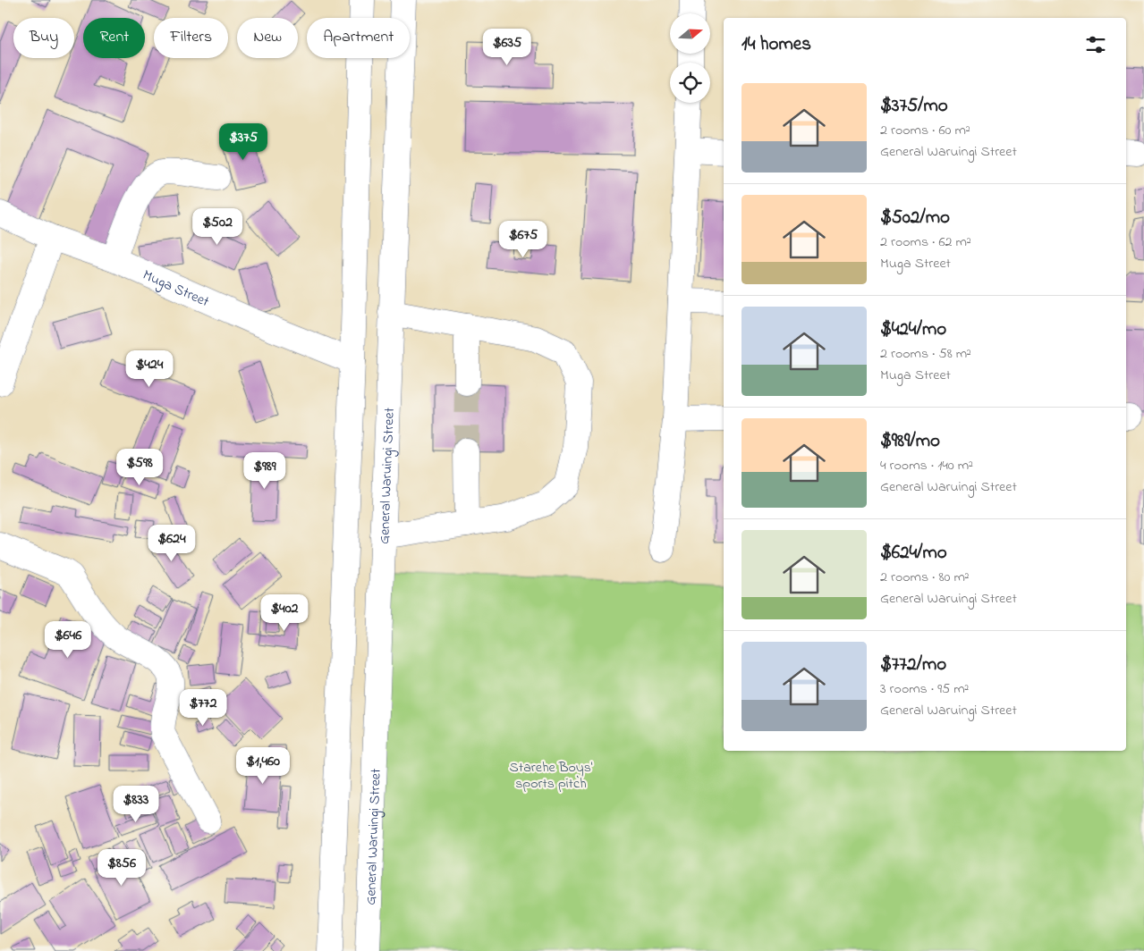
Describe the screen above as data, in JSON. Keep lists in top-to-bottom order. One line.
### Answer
{"streets":{"main road":["Muga Street","General Waruingi Street"]},"parks":["Starehe Boys' sports pitch"],"north":"right","page":{"chip":["Buy","Rent","Filters","New","Apartment"],"heading":"14 homes","price":["$635","$375","$502","$675","$424","$598","$989","$624","$402","$646","$772","$1,460","$833","$856"],"list":[{"name":"$375/mo","note":"2 rooms · 60 m² · General Waruingi Street"},{"name":"$502/mo","note":"2 rooms · 62 m² · Muga Street"},{"name":"$424/mo","note":"2 rooms · 58 m² · Muga Street"},{"name":"$989/mo","note":"4 rooms · 140 m² · General Waruingi Street"},{"name":"$624/mo","note":"2 rooms · 80 m² · General Waruingi Street"},{"name":"$772/mo","note":"3 rooms · 95 m² · General Waruingi Street"}]}}
